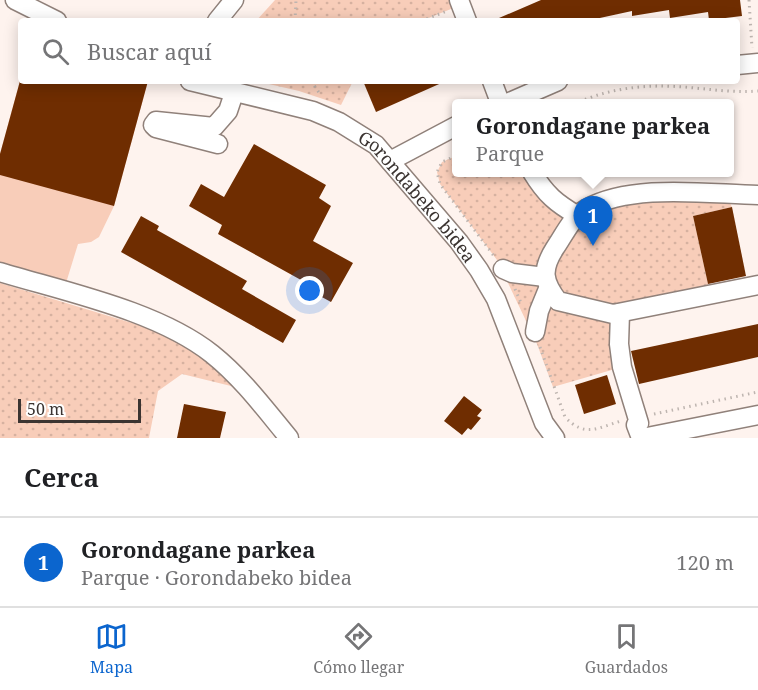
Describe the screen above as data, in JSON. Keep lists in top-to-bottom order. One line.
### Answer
{"streets":{"street":["Gorondabeko bidea"]},"scale_bar":"50 m","page":{"search":"Buscar aquí","popup":["Gorondagane parkea","Parque"],"pins":"1","scale":"50 m","heading":"Cerca","list":[{"mark":"1","name":"Gorondagane parkea","note":"Parque · Gorondabeko bidea","value":"120 m"}],"nav":["Mapa","Cómo llegar","Guardados"]}}
